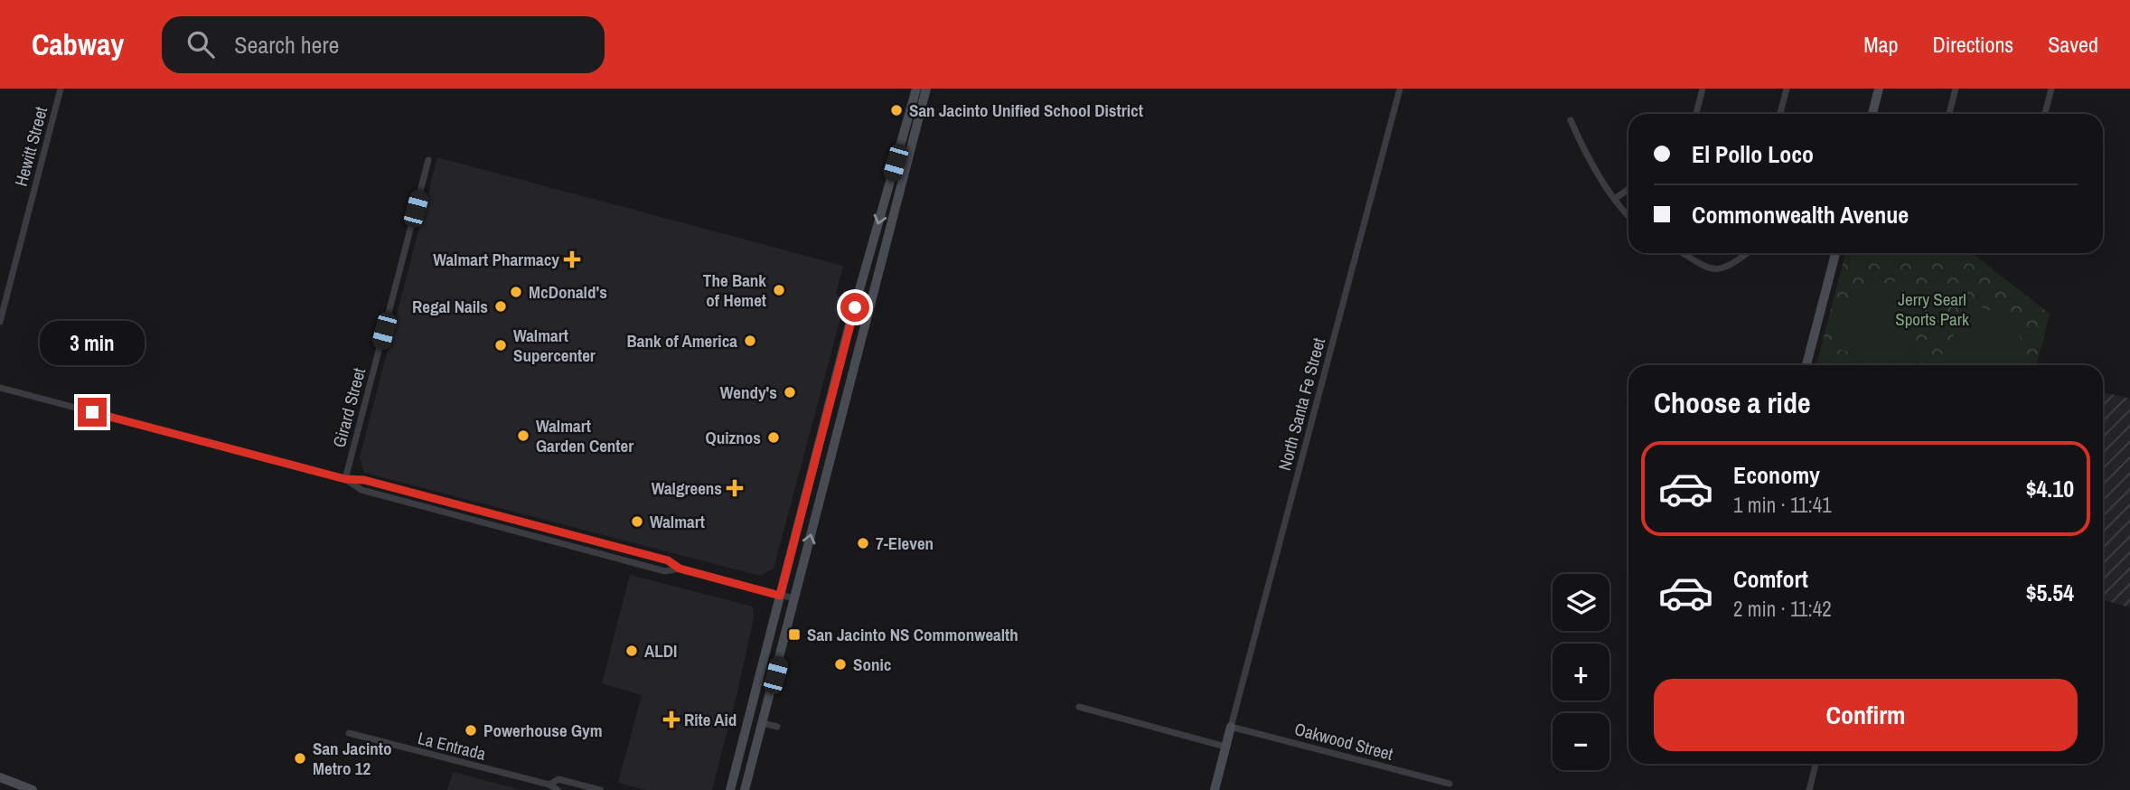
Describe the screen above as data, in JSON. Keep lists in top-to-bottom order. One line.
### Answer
{"streets":{"street":["Hewitt Street","North Santa Fe Street","Girard Street","Oakwood Street","La Entrada"]},"crossings":[["North Santa Fe Street","Oakwood Street"]],"parks":["Jerry Searl Sports Park"],"places":{"other":["San Jacinto Unified School District","The Bank of Hemet","McDonald's","Regal Nails","Bank of America","Walmart Supercenter","Wendy's","Walmart Garden Center","Quiznos","Walmart","7-Eleven","ALDI","Sonic","Powerhouse Gym","San Jacinto Metro 12"],"health":["Walmart Pharmacy","Walgreens","Rite Aid"],"transit":["San Jacinto NS Commonwealth"]},"page":{"header":"Cabway","search":"Search here","nav":["Map","Directions","Saved"],"banner":["El Pollo Loco","Commonwealth Avenue"],"bubble":"3 min","heading":"Choose a ride","list":[{"name":"Economy","note":"1 min · 11:41","value":"$4.10"},{"name":"Comfort","note":"2 min · 11:42","value":"$5.54"}],"map_buttons":["+","−"],"buttons":"Confirm"}}
